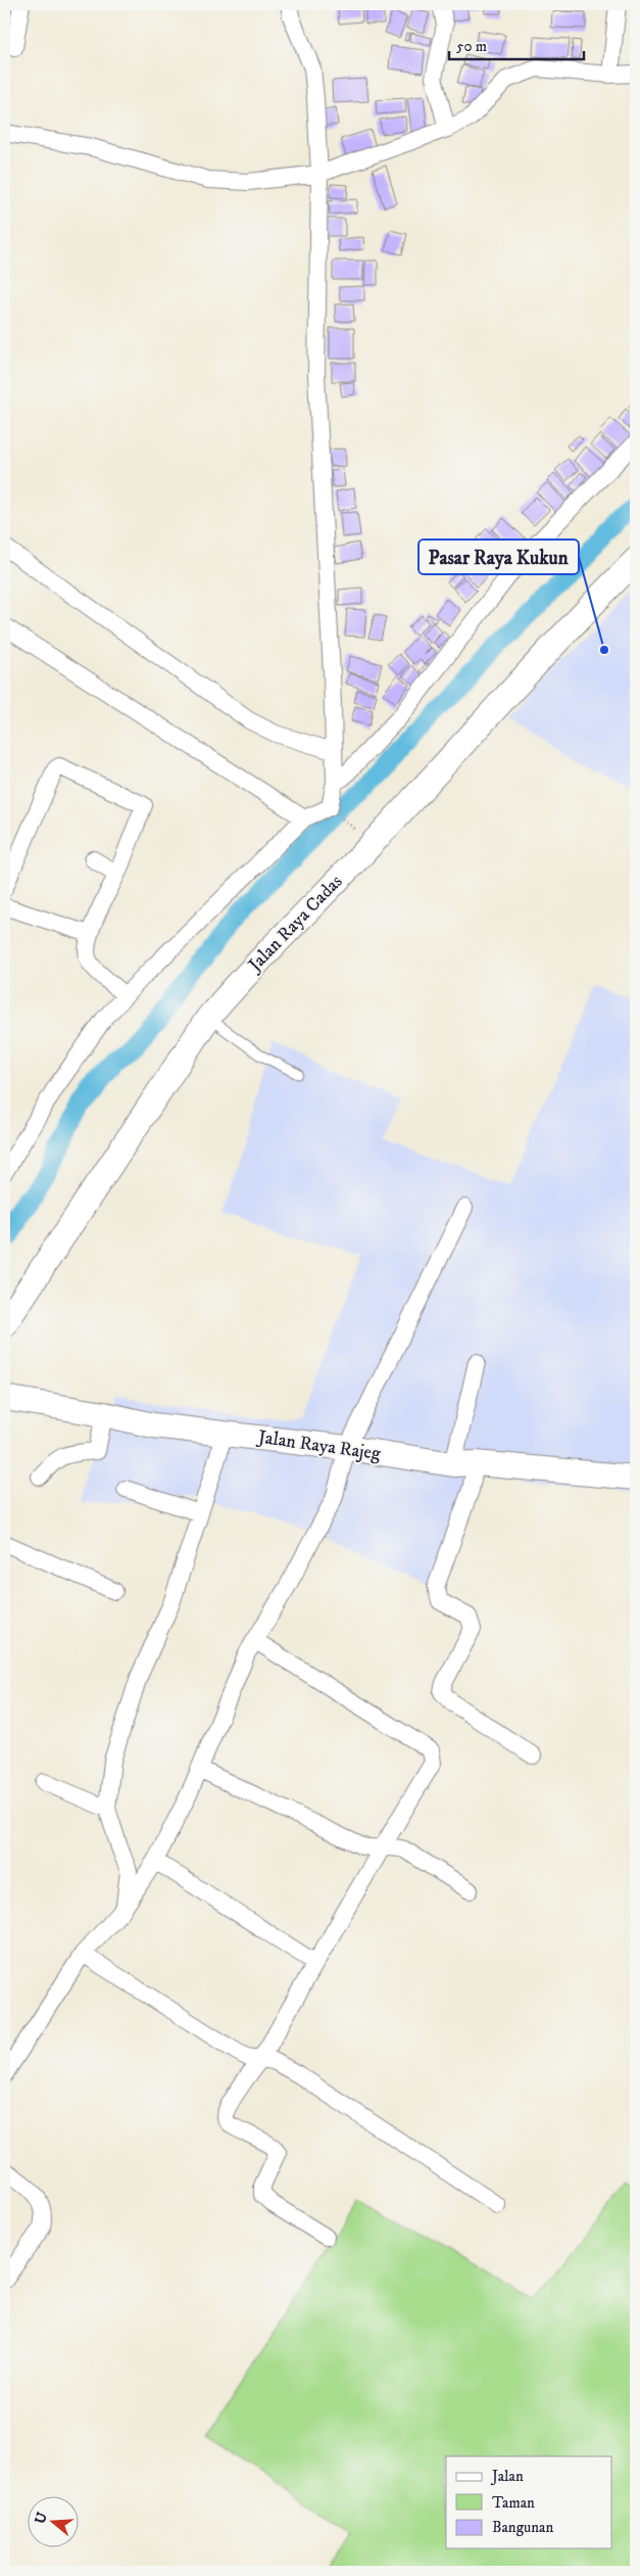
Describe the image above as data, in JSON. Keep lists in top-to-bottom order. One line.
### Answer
{"streets":{"street":["Jalan Raya Cadas","Jalan Raya Rajeg"]},"places":["Pasar Raya Kukun"],"legend":["Jalan","Taman","Bangunan"],"scale_bar":"50 m","north":"left"}
